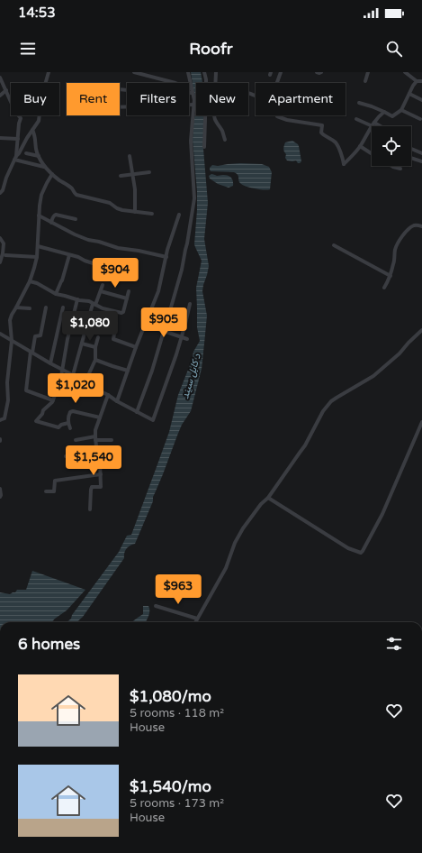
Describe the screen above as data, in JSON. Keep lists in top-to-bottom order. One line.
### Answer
{"water":["د کابل سيند"],"page":{"status":"14:53","header":"Roofr","chip":["Buy","Rent","Filters","New","Apartment"],"price":["$904","$905","$1,080","$1,020","$1,540","$963"],"heading":"6 homes","list":[{"name":"$1,080/mo","note":"5 rooms · 118 m² · House"},{"name":"$1,540/mo","note":"5 rooms · 173 m² · House"}]}}
